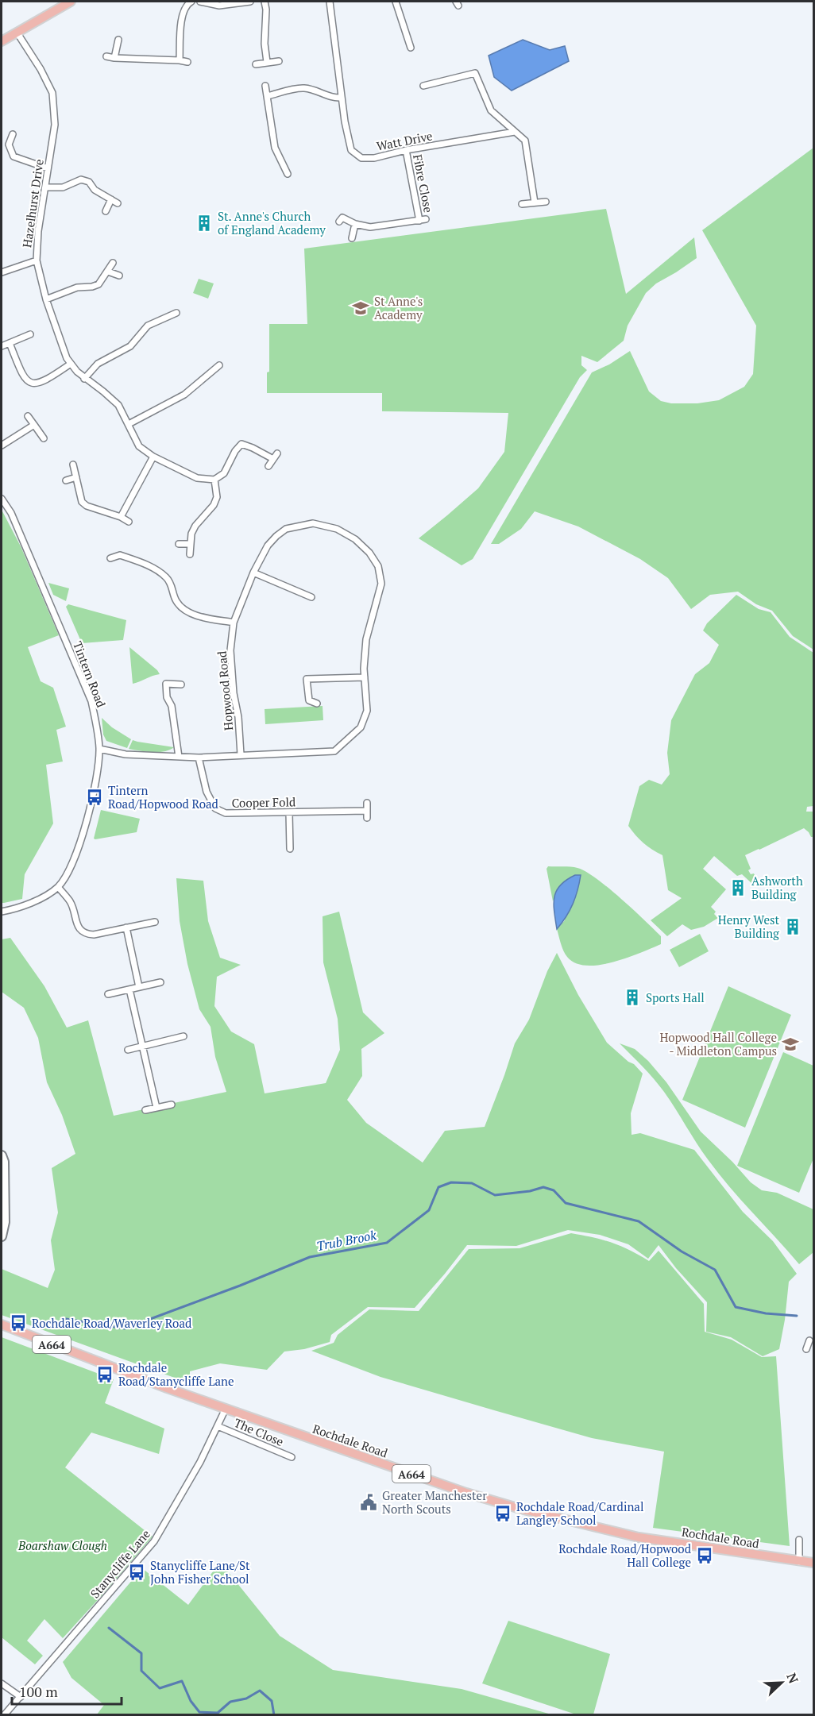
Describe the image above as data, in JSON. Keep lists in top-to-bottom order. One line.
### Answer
{"streets":{"main road":["A664","Rochdale Road"],"street":["Watt Drive","Fibre Close","Hazelhurst Drive","Tintern Road","Hopwood Road","Cooper Fold","The Close","Stanycliffe Lane"]},"crossings":[["Watt Drive","Fibre Close"],["Tintern Road","Hopwood Road"],["Hopwood Road","Cooper Fold"],["The Close","Stanycliffe Lane"],["Rochdale Road","Stanycliffe Lane"]],"water":["Trub Brook"],"parks":["Boarshaw Clough"],"places":{"building":["St. Anne's Church of England Academy","Ashworth Building","Henry West Building","Sports Hall"],"school or university":["St Anne's Academy","Hopwood Hall College - Middleton Campus"],"bus stop":["Tintern Road/Hopwood Road","Rochdale Road/Waverley Road","Rochdale Road/Stanycliffe Lane","Rochdale Road/Cardinal Langley School","Rochdale Road/Hopwood Hall College","Stanycliffe Lane/St John Fisher School"],"public building":["Greater Manchester North Scouts"]},"scale_bar":"100 m","north":"top right"}
